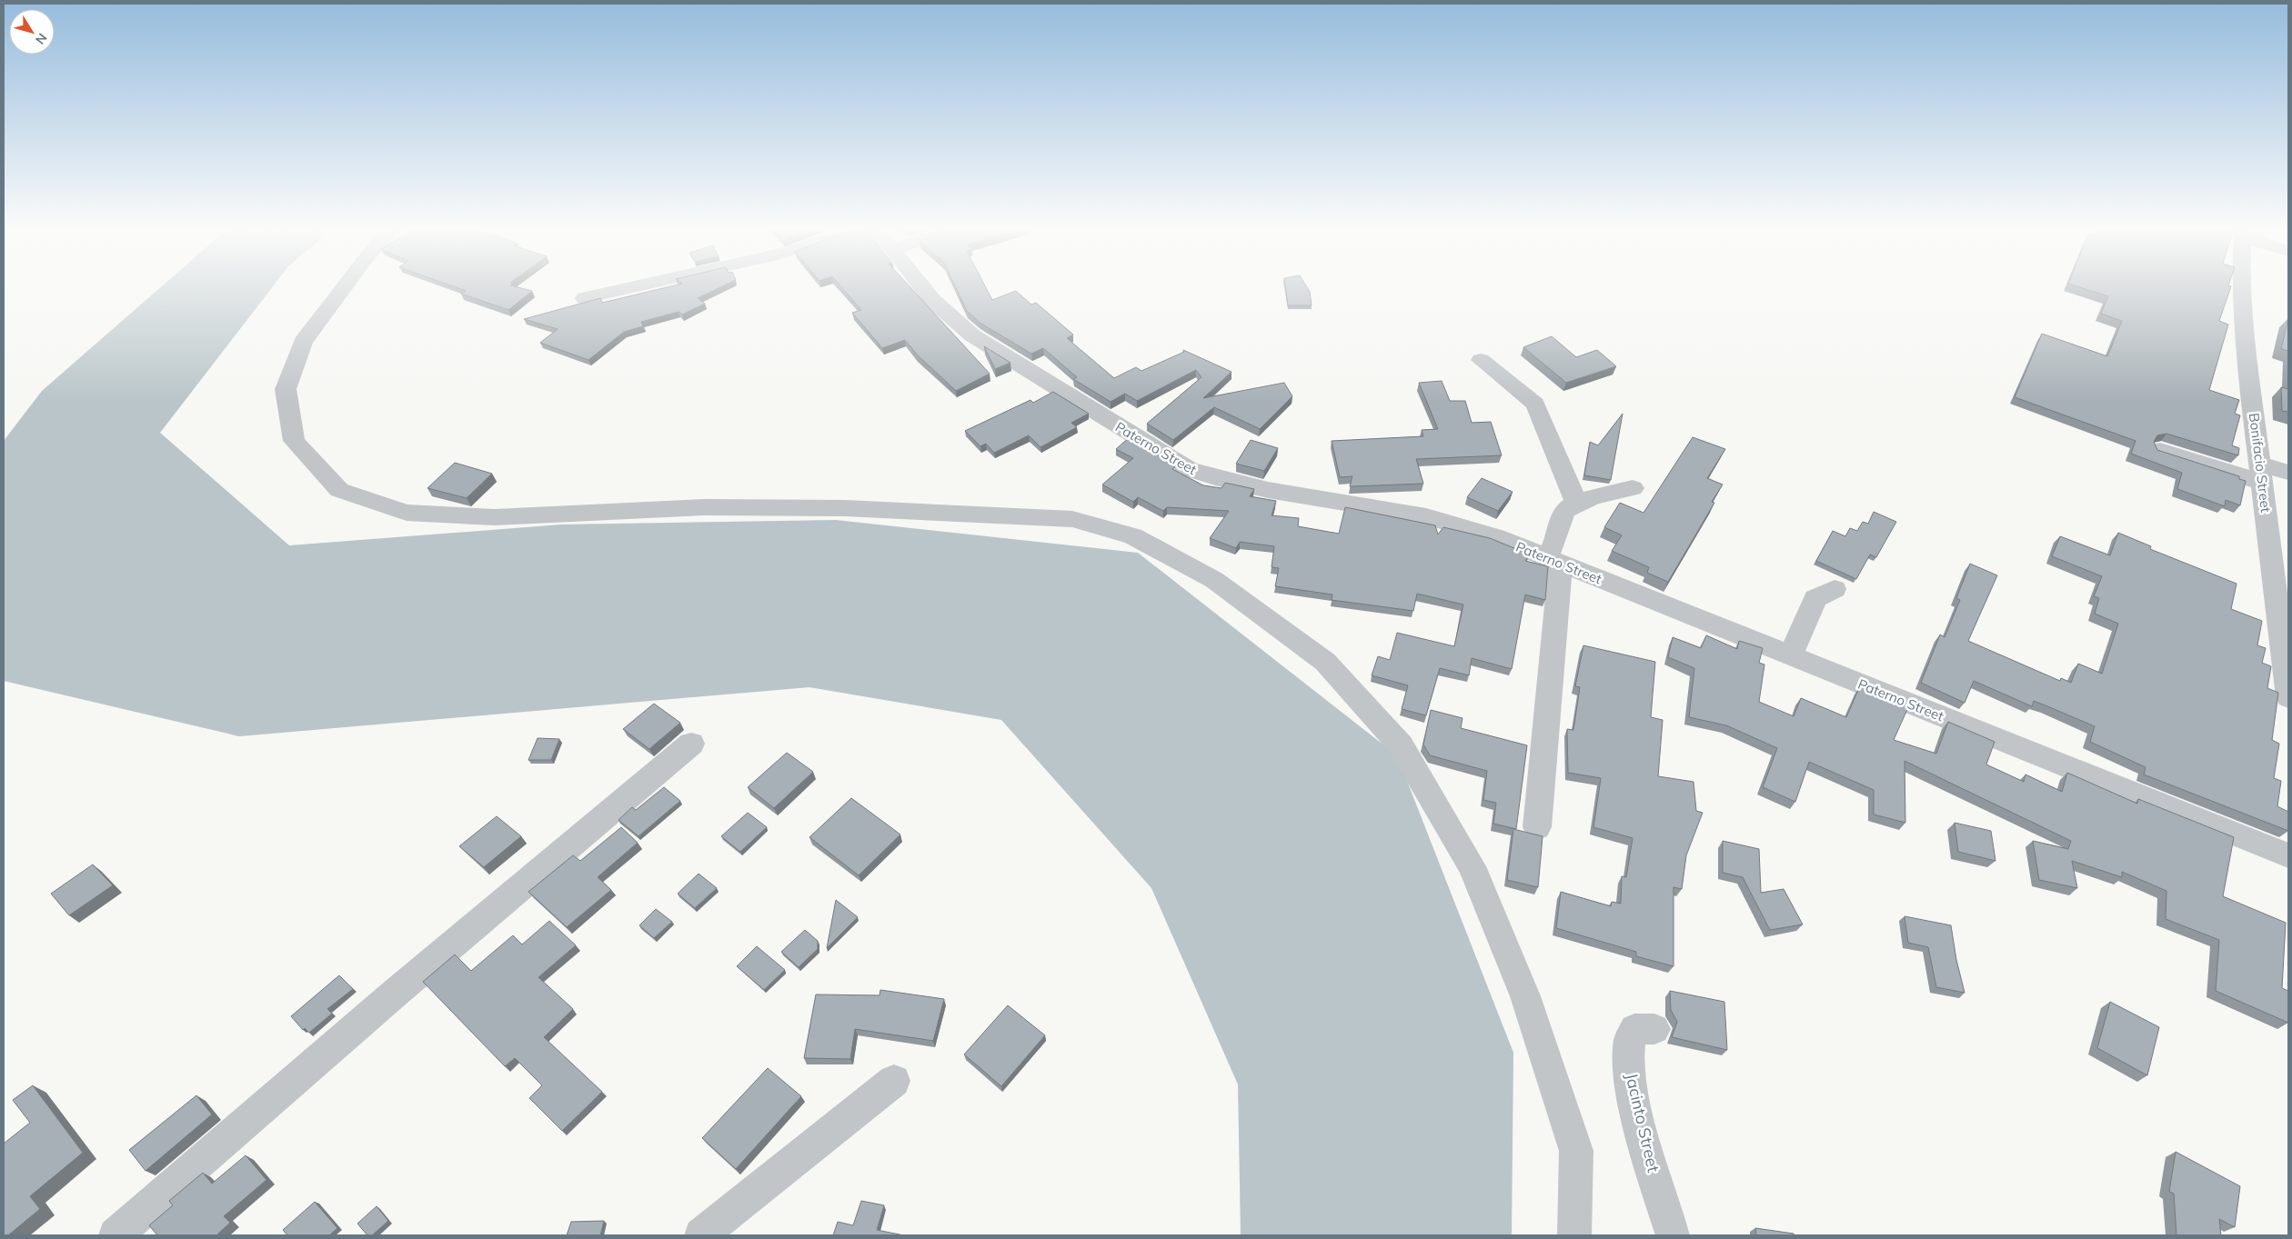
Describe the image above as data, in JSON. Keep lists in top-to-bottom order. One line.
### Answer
{"streets":{"street":["Paterno Street","Bonifacio Street","Jacinto Street"]},"north":"bottom right"}
